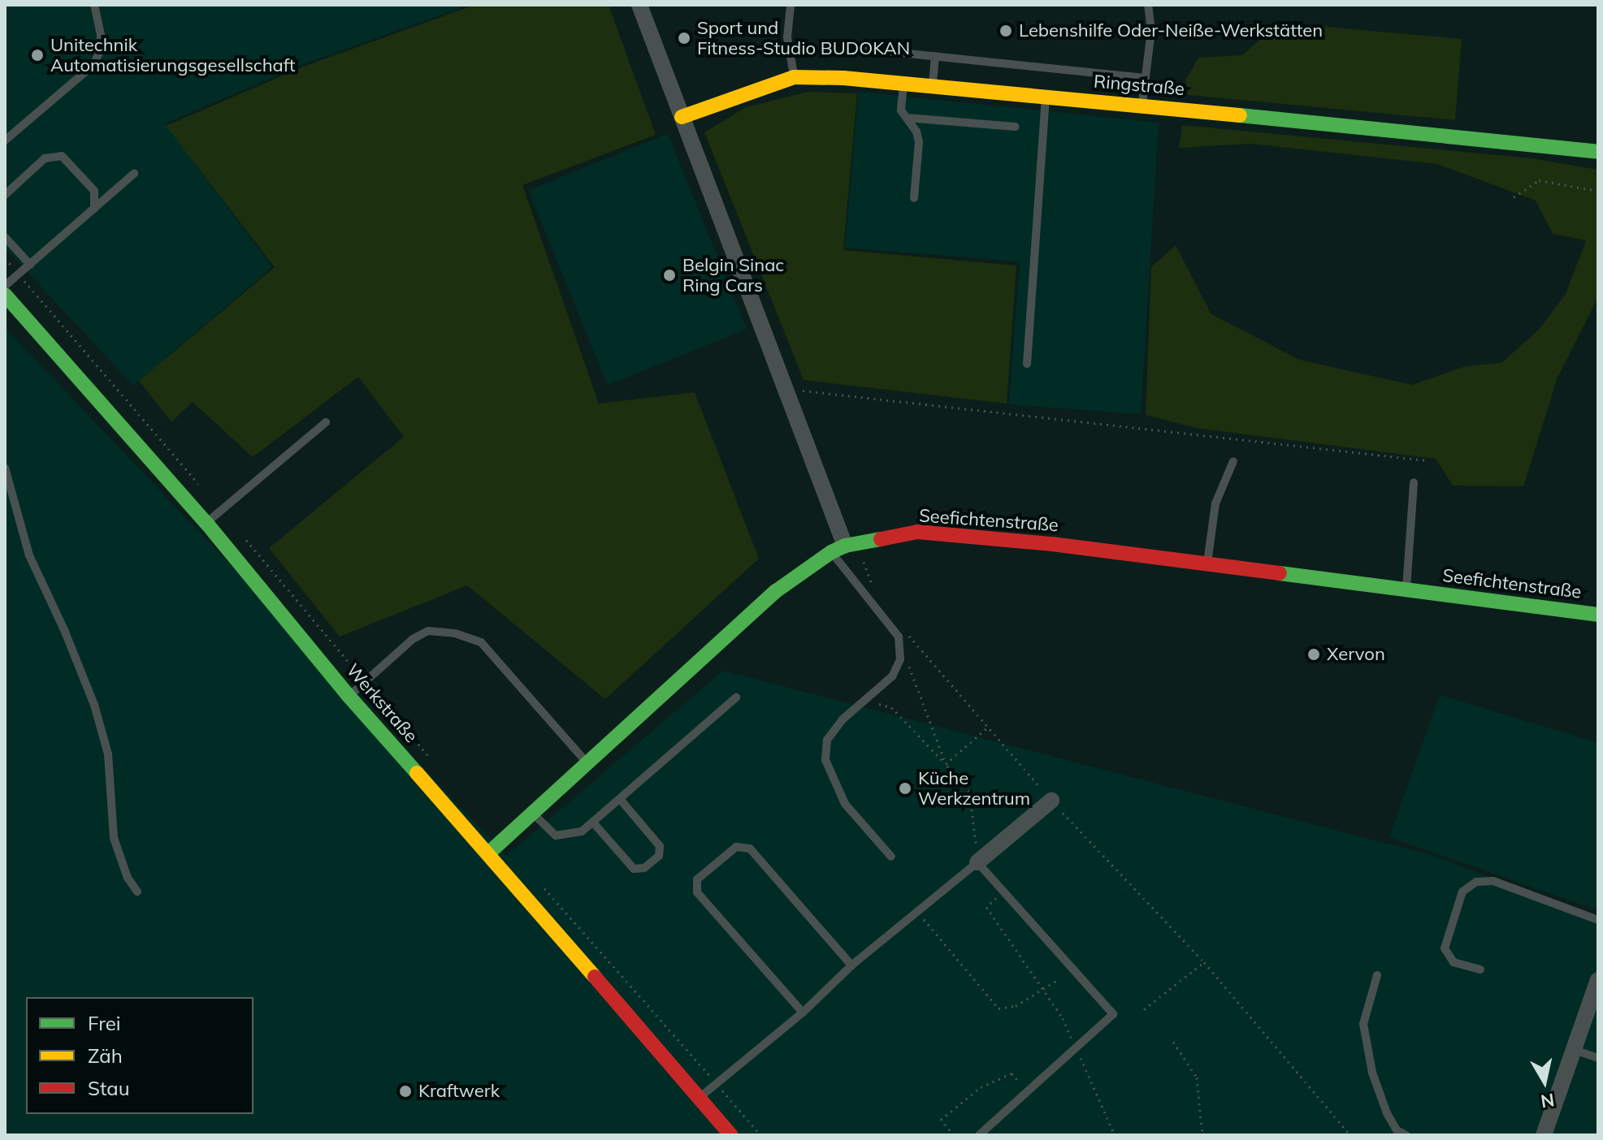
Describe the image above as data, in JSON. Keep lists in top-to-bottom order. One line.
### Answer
{"streets":{"street":["Ringstraße","Seefichtenstraße","Werkstraße"]},"crossings":[["Seefichtenstraße","Werkstraße"]],"places":["Lebenshilfe Oder-Neiße-Werkstätten","Sport und Fitness-Studio BUDOKAN","Unitechnik Automatisierungsgesellschaft","Belgin Sinac Ring Cars","Xervon","Küche Werkzentrum","Kraftwerk"],"legend":["Frei","Zäh","Stau"],"north":"bottom"}
